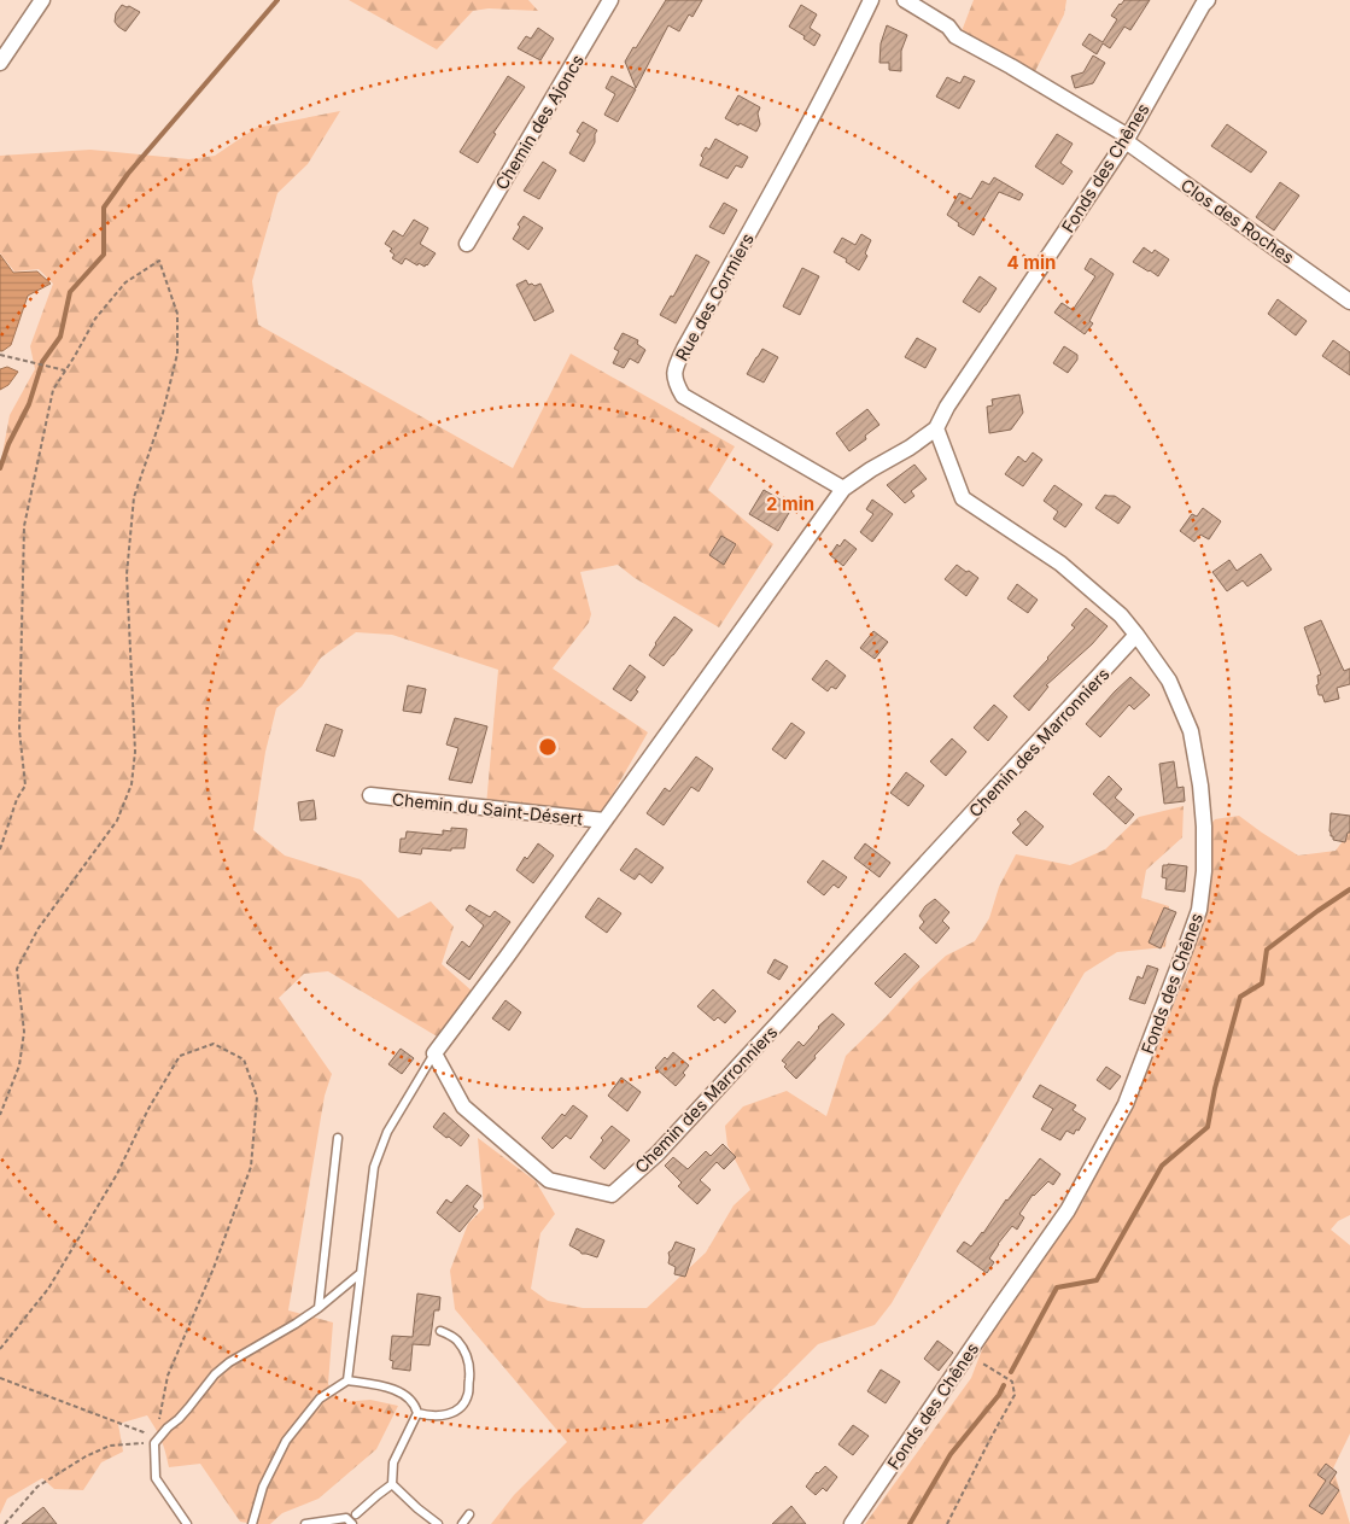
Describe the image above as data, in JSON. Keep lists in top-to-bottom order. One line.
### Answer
{"streets":{"street":["Chemin des Ajoncs","Fonds des Chênes","Clos des Roches","Rue des Cormiers","Chemin des Marronniers","Chemin du Saint-Désert"]},"crossings":[["Fonds des Chênes","Clos des Roches"],["Fonds des Chênes","Chemin des Marronniers"]],"rings":["4 min","2 min"]}
